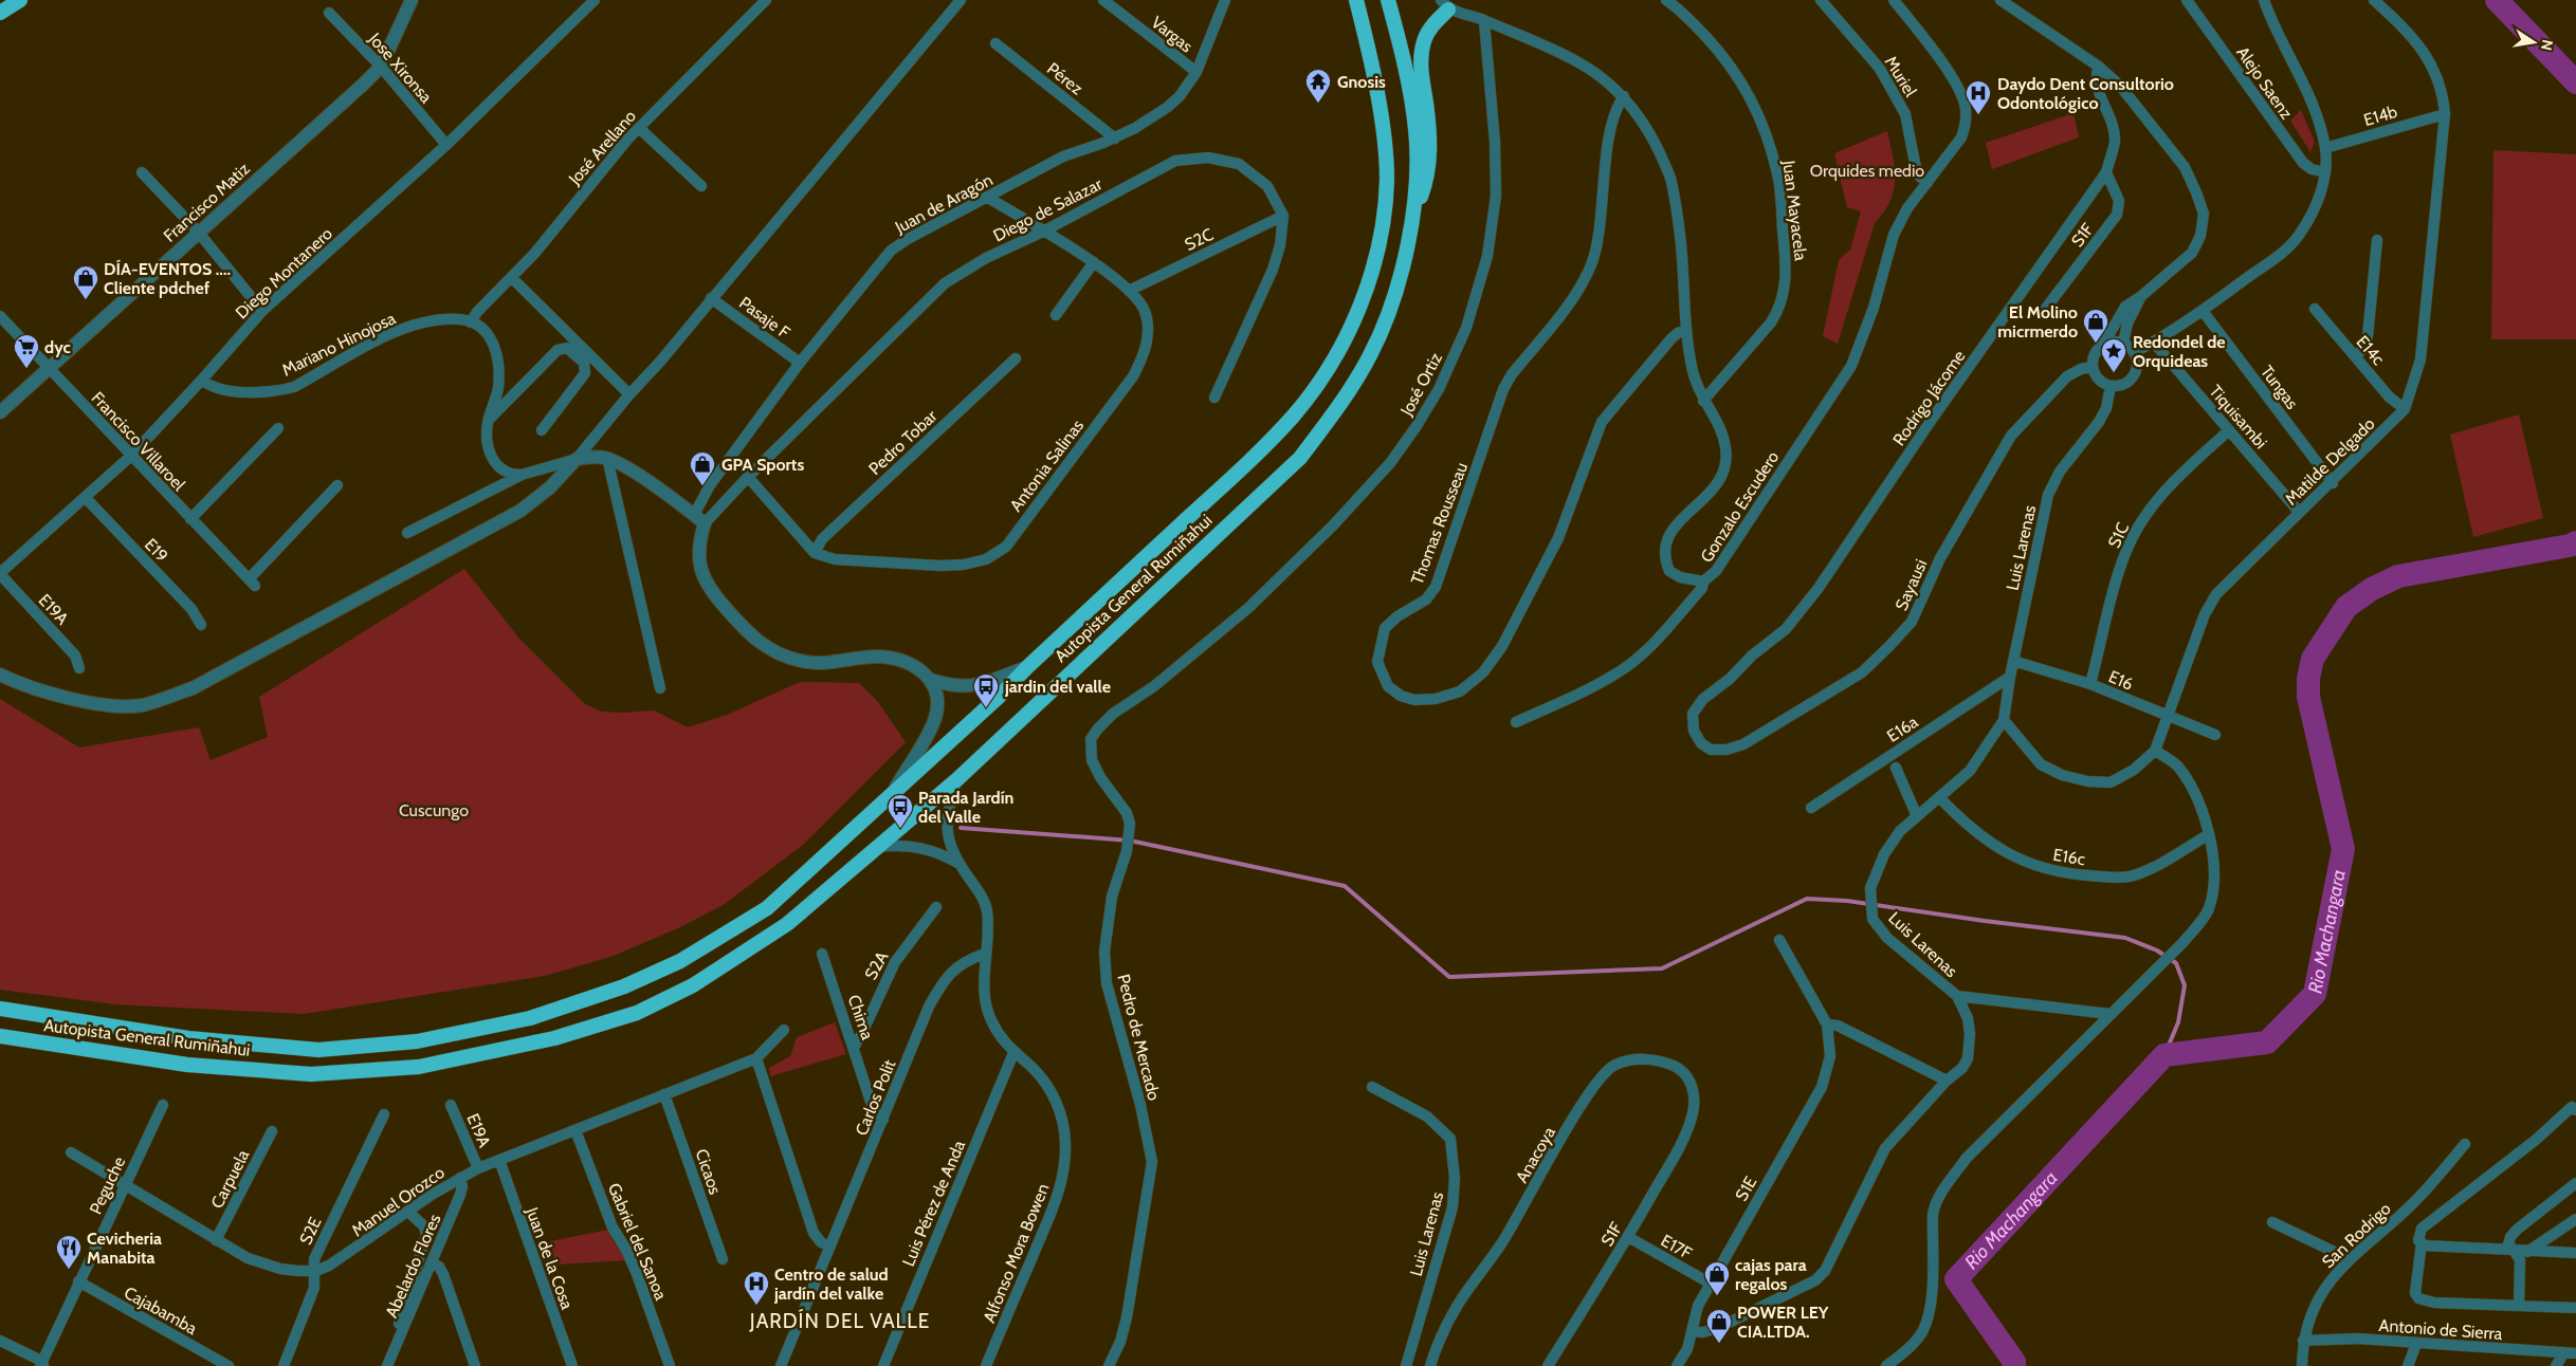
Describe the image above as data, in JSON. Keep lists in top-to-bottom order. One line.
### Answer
{"streets":{"highway":["Autopista General Rumiñahui"],"street":["Vargas","Jose Xironsa","Muriel","Pérez","Alejo Saenz","E14b","José Arellano","Francisco Matiz","Juan de Aragón","Diego de Salazar","Juan Mayacela","S1F","S2C","Diego Montanero","Pasaje F","Mariano Hinojosa","E14c","José Ortiz","Tungas","Rodrigo Jácome","Tiquisambi","Francisco Villaroel","Pedro Tobar","Matilde Delgado","Antonia Salinas","Gonzalo Escudero","Thomas Rousseau","S1C","Luis Larenas","E19","Sayausi","E19A","E16","E16a","E16c","S2A","Chima","Pedro de Mercado","Carlos Polit","Anacoya","Cicaos","Carpuela","Peguche","S1E","Manuel Orozco","Luis Pérez de Anda","S2E","San Rodrigo","Gabriel del Sanoa","E17F","Alfonso Mora Bowen","Juan de la Cosa","Abelardo Flores","Cajabamba","Antonio de Sierra"]},"crossings":[["Vargas","Juan de Aragón"],["Jose Xironsa","Francisco Matiz"],["Jose Xironsa","Diego Montanero"],["Muriel","Gonzalo Escudero"],["Pérez","Juan de Aragón"],["E14b","Matilde Delgado"],["José Arellano","Mariano Hinojosa"],["Francisco Matiz","Francisco Villaroel"],["Juan de Aragón","Diego de Salazar"],["Juan de Aragón","Pasaje F"],["Juan de Aragón","Antonia Salinas"],["Diego de Salazar","S2C"],["Diego de Salazar","Antonia Salinas"],["Juan Mayacela","Gonzalo Escudero"],["S1F","Rodrigo Jácome"],["S1F","Anacoya"],["S1F","E17F"],["S2C","Antonia Salinas"],["Diego Montanero","Mariano Hinojosa"],["Diego Montanero","Francisco Villaroel"],["Diego Montanero","E19"],["Diego Montanero","E19A"],["E14c","Matilde Delgado"],["José Ortiz","Gonzalo Escudero"],["José Ortiz","Pedro de Mercado"],["Tungas","Matilde Delgado"],["Rodrigo Jácome","Sayausi"],["Tiquisambi","Matilde Delgado"],["Tiquisambi","S1C"],["Pedro Tobar","Antonia Salinas"],["Matilde Delgado","Luis Larenas"],["Matilde Delgado","E16"],["Gonzalo Escudero","Thomas Rousseau"],["S1C","E16"],["Luis Larenas","Sayausi"],["Luis Larenas","E16"],["Luis Larenas","E16a"],["Luis Larenas","E16c"],["Luis Larenas","S1E"],["E19A","Manuel Orozco"],["S2A","Chima"],["Chima","Carlos Polit"],["Carlos Polit","Alfonso Mora Bowen"],["Cicaos","Manuel Orozco"],["Carpuela","Manuel Orozco"],["Peguche","Manuel Orozco"],["Peguche","Cajabamba"],["S1E","E17F"],["Manuel Orozco","S2E"],["Manuel Orozco","Gabriel del Sanoa"],["Manuel Orozco","Juan de la Cosa"],["Manuel Orozco","Abelardo Flores"],["Luis Pérez de Anda","Alfonso Mora Bowen"],["San Rodrigo","Antonio de Sierra"]],"districts":["JARDÍN DEL VALLE"],"water":["Rio Machangara"],"parks":["Orquides medio","Cuscungo"],"places":{"temple":["Gnosis"],"hospital":["Daydo Dent Consultorio Odontológico","Centro de salud jardín del valke"],"shop":["DÍA-EVENTOS .... Cliente pdchef","El Molino micrmerdo","GPA Sports","cajas para regalos","POWER LEY CIA.LTDA."],"supermarket":["dyc"],"place":["Redondel de Orquideas"],"bus stop":["jardin del valle","Parada Jardín del Valle"],"restaurant":["Cevicheria Manabita"]},"north":"right"}
